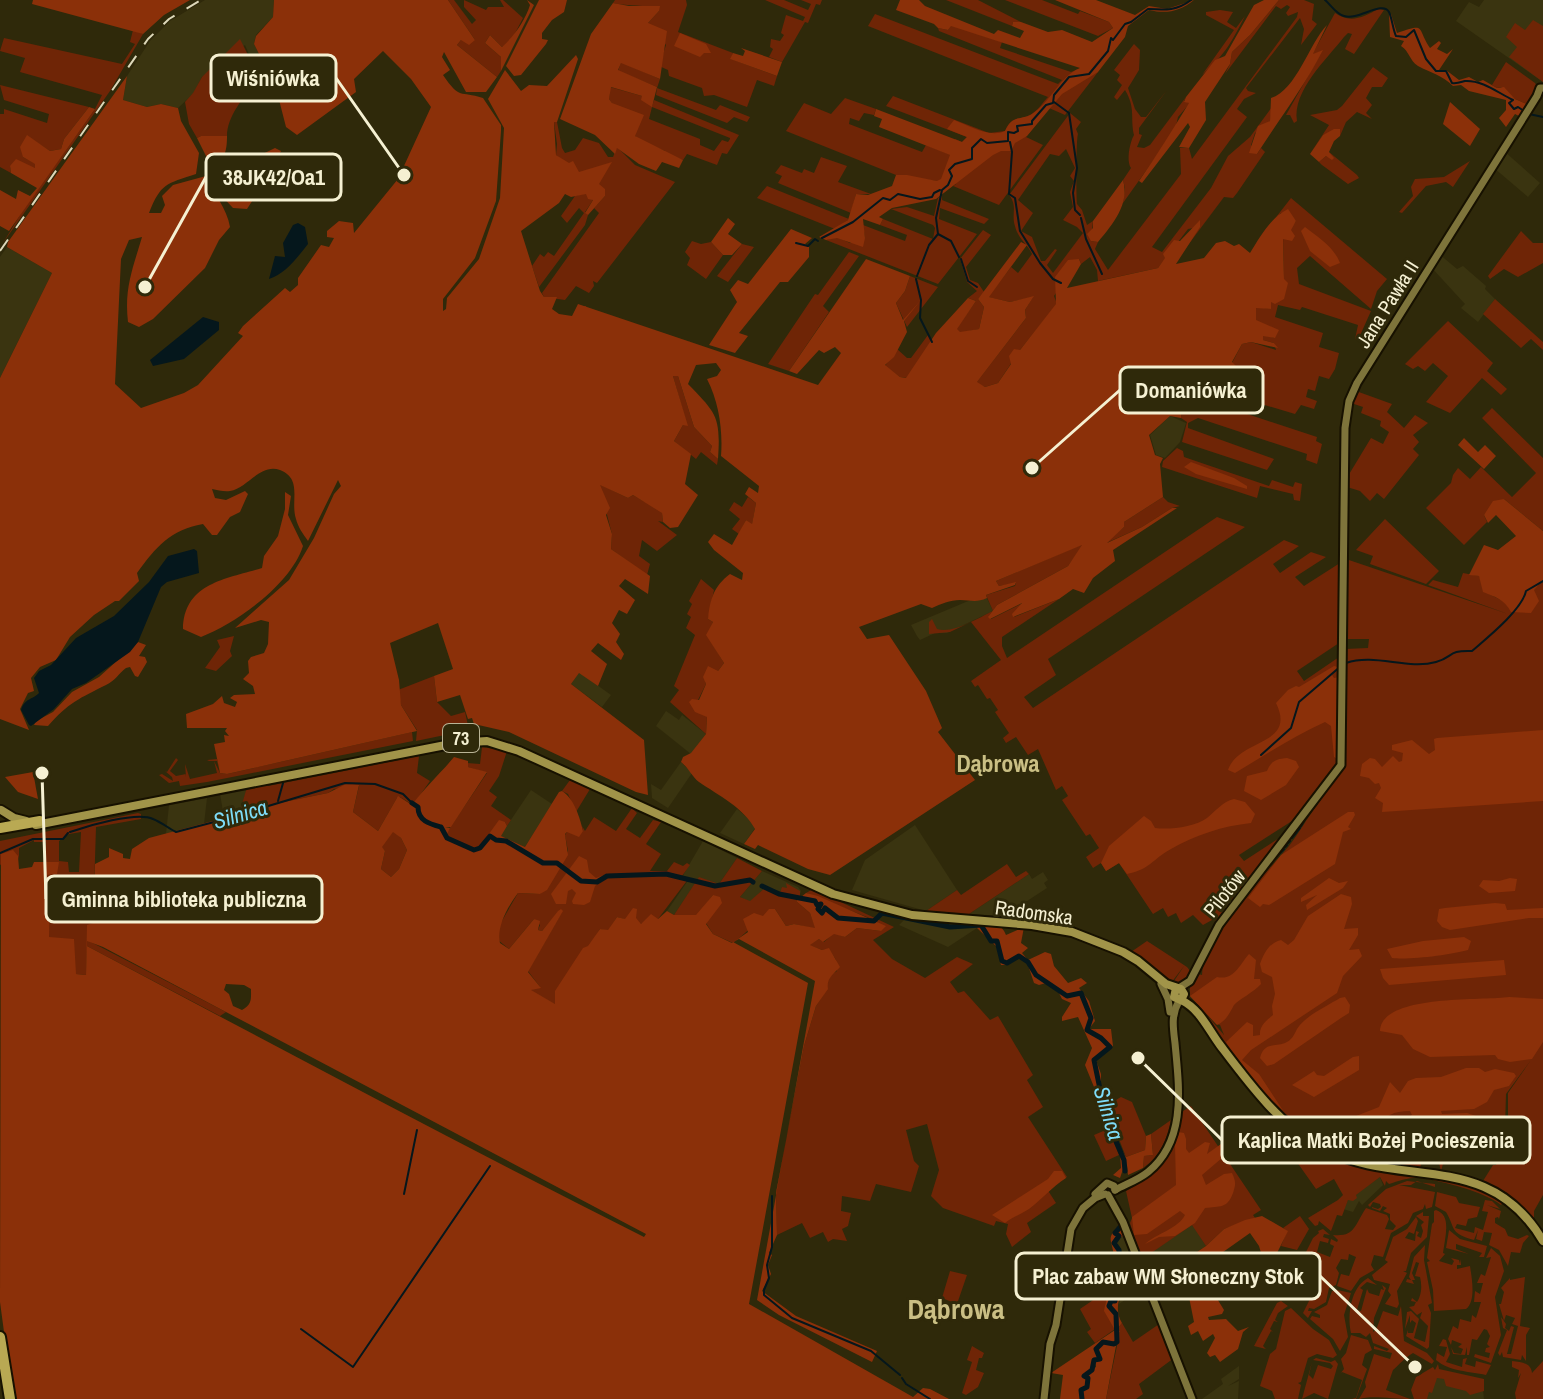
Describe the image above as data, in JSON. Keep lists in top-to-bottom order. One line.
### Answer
{"streets":{"highway":["73"],"main road":["Jana Pawła II","Pilotów","Radomska"]},"crossings":[["Jana Pawła II","Pilotów"],["73","Radomska"],["Pilotów","Radomska"]],"districts":["Dąbrowa","Dąbrowa"],"water":["Silnica"],"places":["Wiśniówka","38JK42/Oa1","Domaniówka","Gminna biblioteka publiczna","Kaplica Matki Bożej Pocieszenia","Plac zabaw WM Słoneczny Stok"]}
